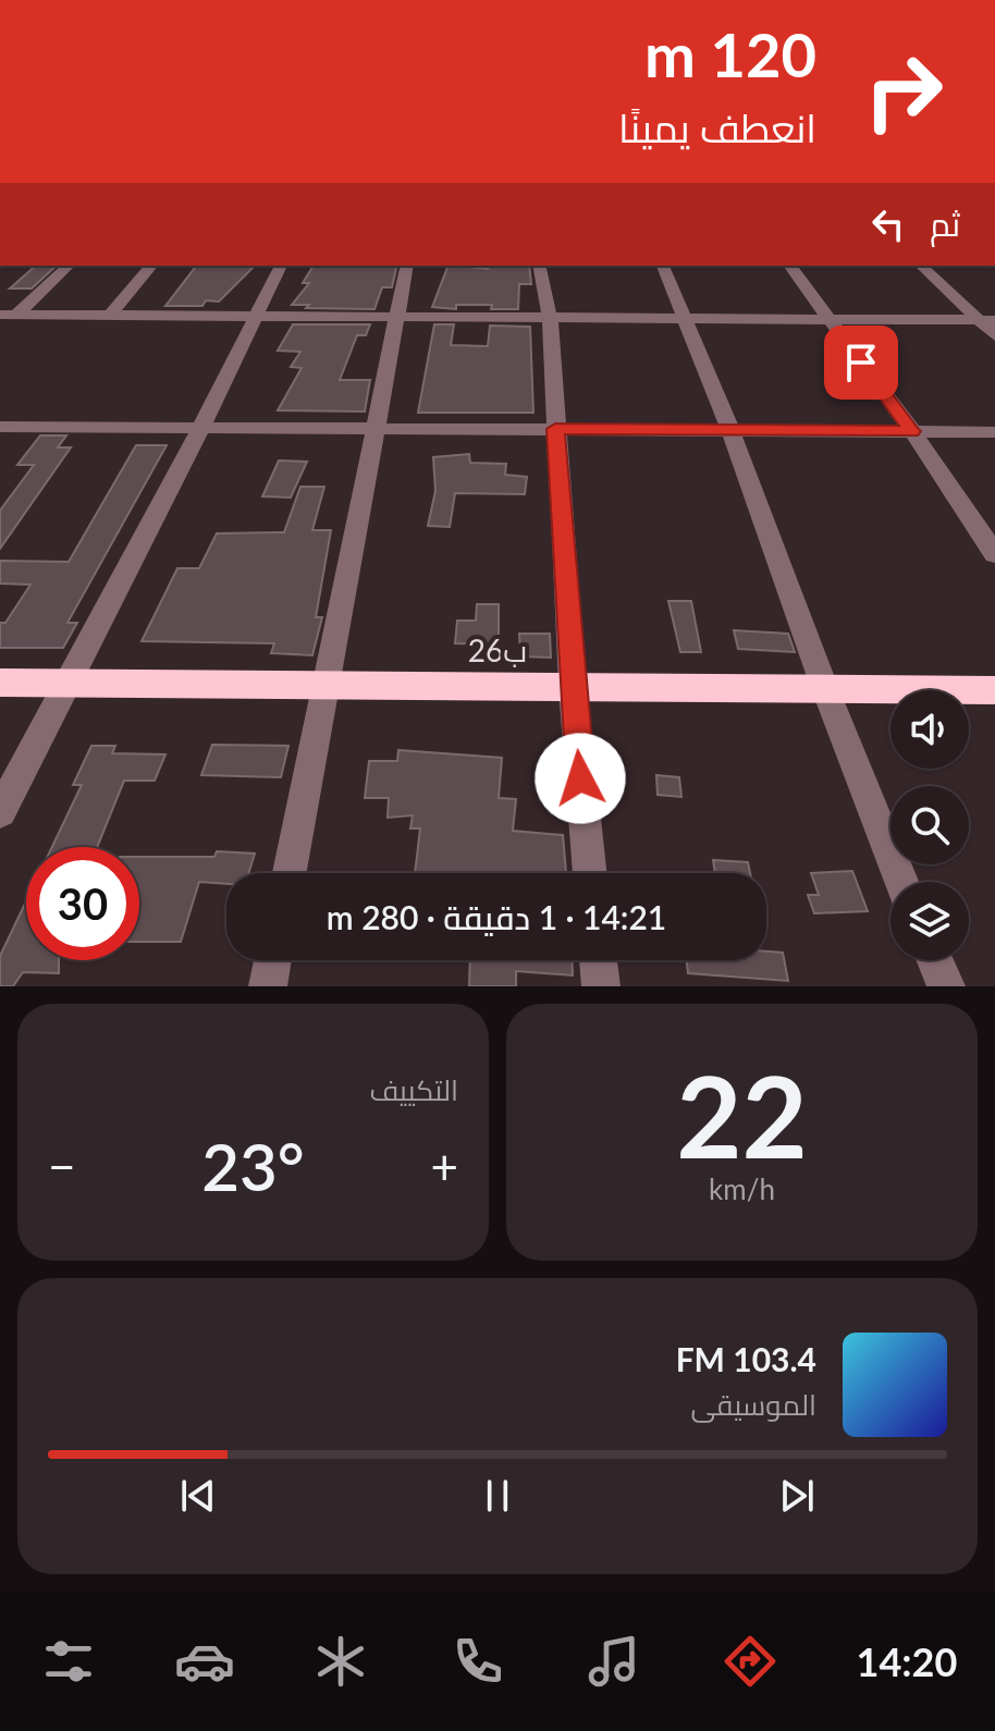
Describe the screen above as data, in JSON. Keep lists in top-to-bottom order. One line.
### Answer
{"streets":{"highway":["26ب"]},"page":{"turn":["120 m","انعطف يمينًا"],"then":"ثم","limit":"30","trip":"14:21 · 1 دقيقة · 280 m","tile":[["22","km/h"],"التكييف"],"heat":["−","23°","+"],"song":["103.4 FM","الموسيقى"],"tabs":"14:20"}}
